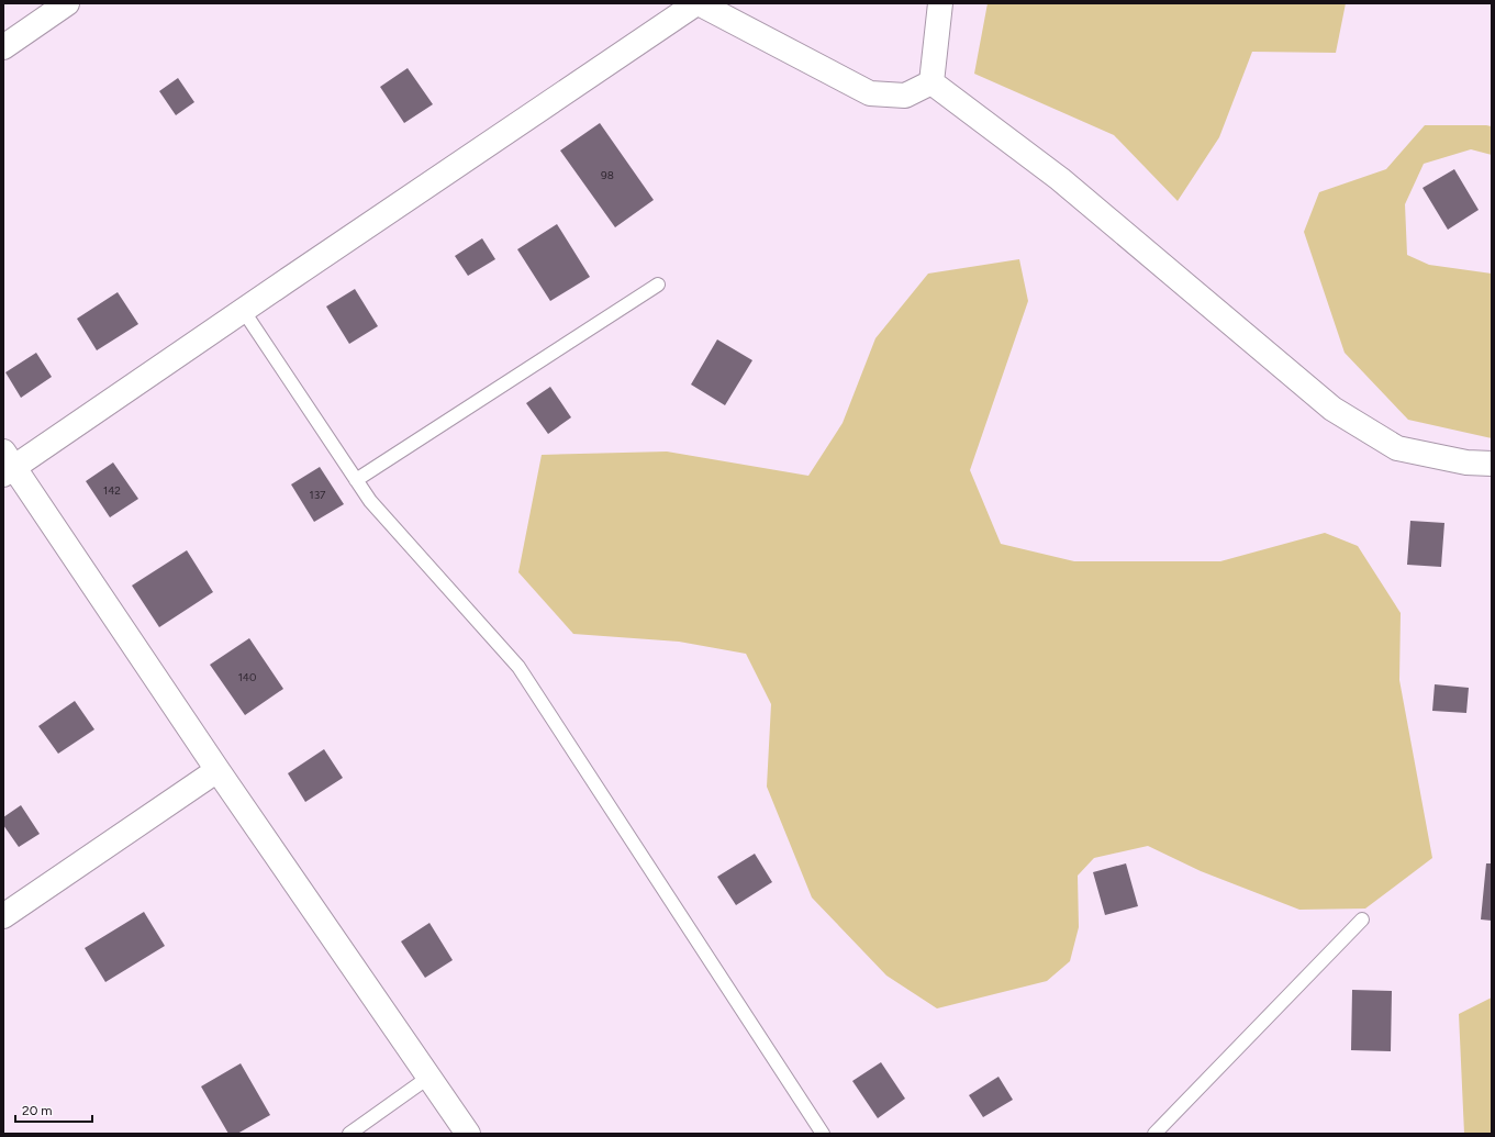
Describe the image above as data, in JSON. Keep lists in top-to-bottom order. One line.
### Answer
{"house_numbers":["98","142","137","140"],"scale_bar":"20 m"}
